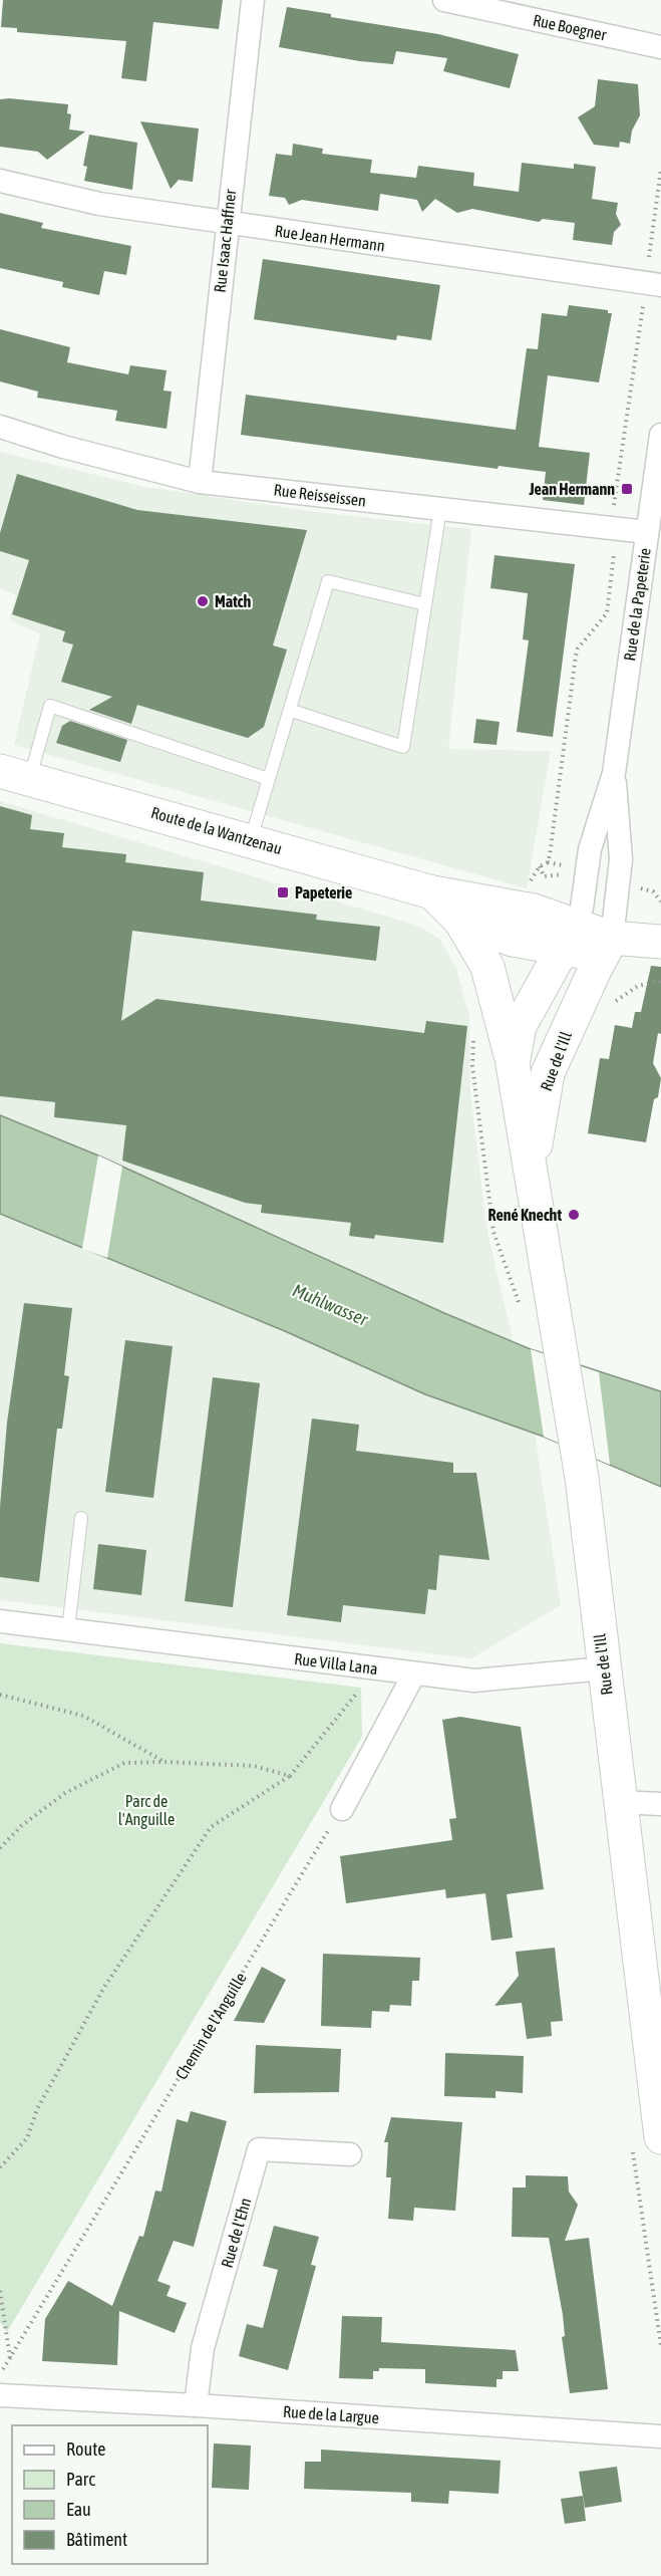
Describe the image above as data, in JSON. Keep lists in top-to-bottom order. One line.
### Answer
{"streets":{"main road":["Route de la Wantzenau","Rue de l'Ill"],"street":["Rue Boegner","Rue Jean Hermann","Rue Isaac Haffner","Rue Reisseissen","Rue de la Papeterie","Rue Villa Lana","Rue de l'Ehn","Rue de la Largue"],"path":["Chemin de l'Anguille"]},"crossings":[["Rue Jean Hermann","Rue Isaac Haffner"],["Rue Isaac Haffner","Rue Reisseissen"],["Rue Reisseissen","Rue de la Papeterie"],["Rue de la Papeterie","Route de la Wantzenau"],["Rue de la Papeterie","Rue de l'Ill"],["Route de la Wantzenau","Rue de l'Ill"],["Rue de l'Ill","Rue Villa Lana"],["Rue de l'Ehn","Rue de la Largue"]],"water":["Muhlwasser"],"parks":["Parc de l'Anguille"],"places":{"transit":["Jean Hermann","Papeterie"],"other":["Match","René Knecht"]},"legend":["Route","Parc","Eau","Bâtiment"]}
